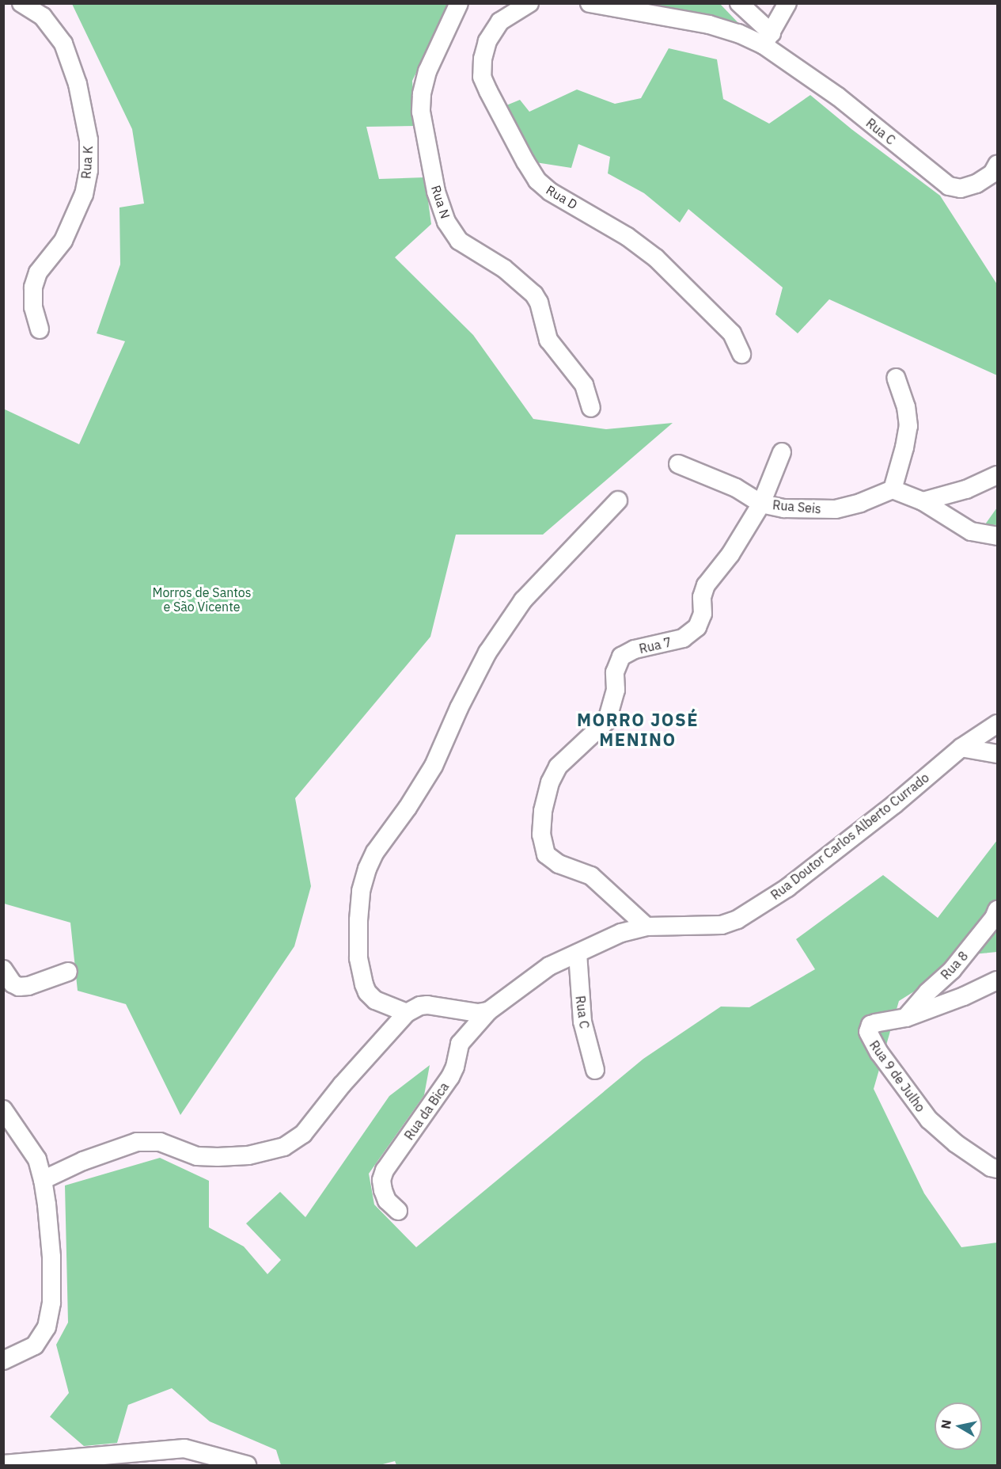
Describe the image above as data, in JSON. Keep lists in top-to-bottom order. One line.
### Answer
{"streets":{"street":["Rua C","Rua K","Rua D","Rua N","Rua Seis","Rua 7","Rua Doutor Carlos Alberto Currado","Rua 8","Rua 9 de Julho","Rua da Bica"]},"crossings":[["Rua C","Rua Doutor Carlos Alberto Currado"],["Rua Seis","Rua 7"],["Rua 7","Rua Doutor Carlos Alberto Currado"],["Rua Doutor Carlos Alberto Currado","Rua da Bica"],["Rua 8","Rua 9 de Julho"]],"districts":["MORRO JOSÉ MENINO"],"parks":["Morros de Santos e São Vicente"],"north":"left"}
